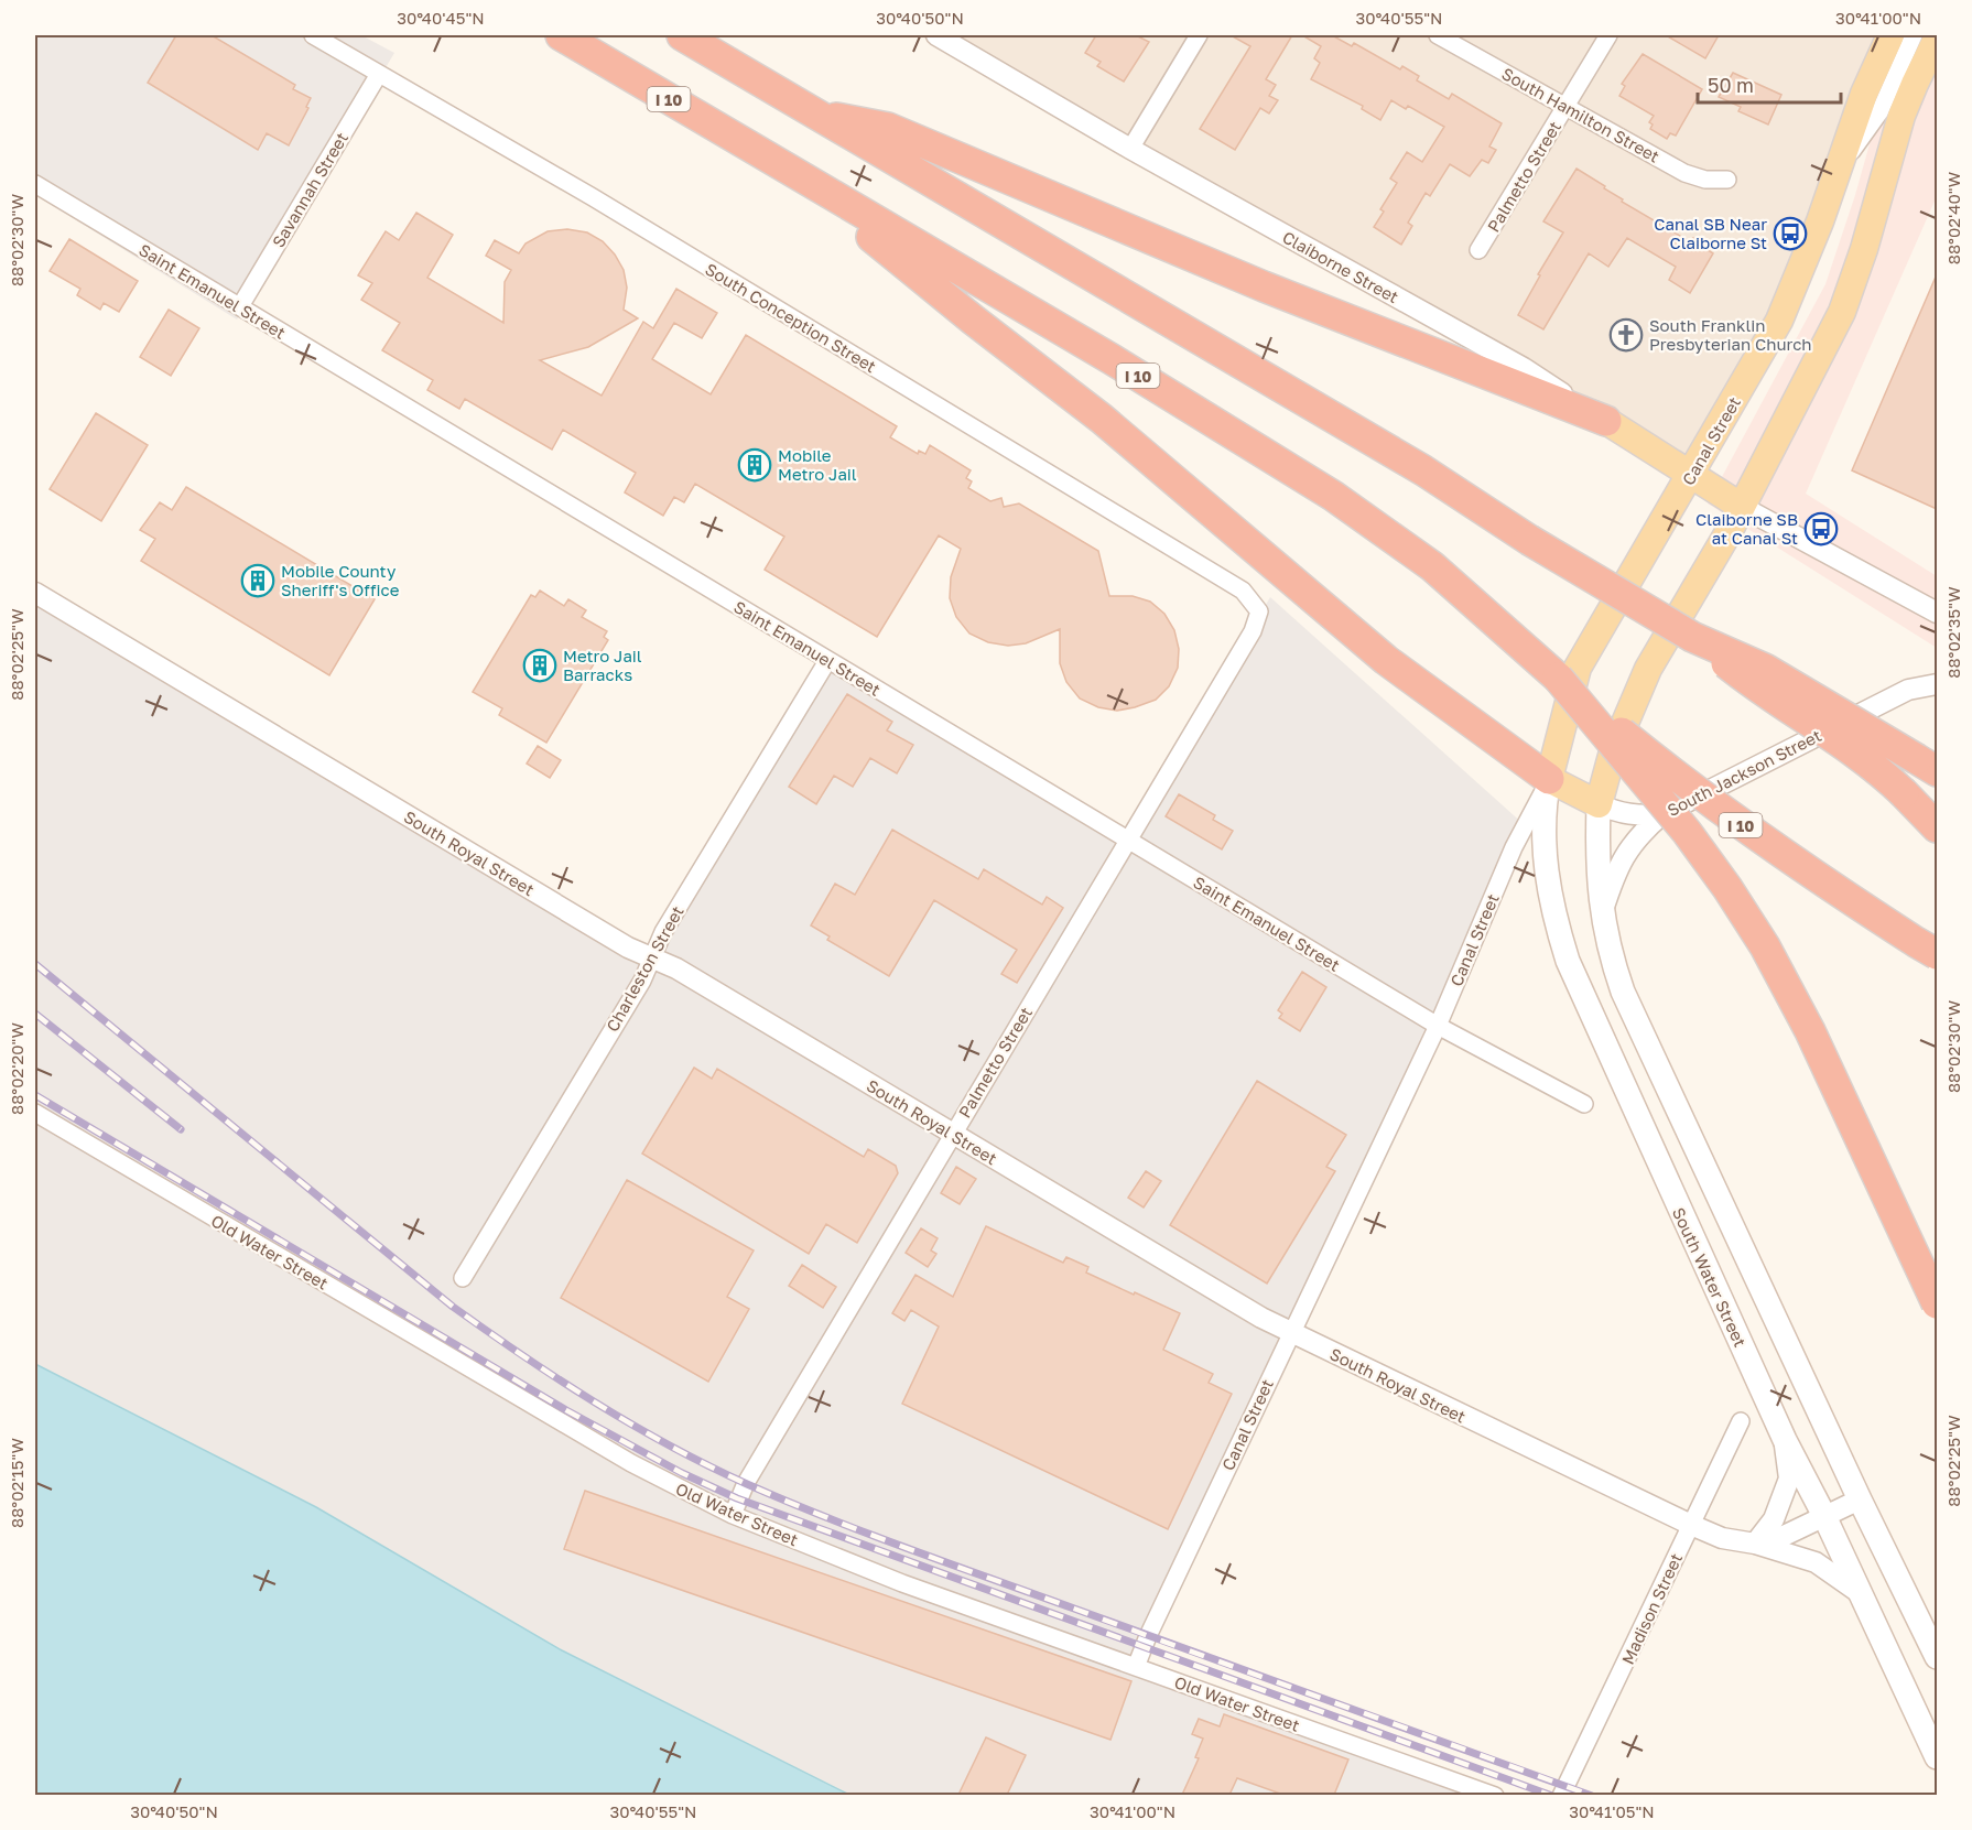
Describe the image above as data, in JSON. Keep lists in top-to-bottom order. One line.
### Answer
{"streets":{"highway":["I 10"],"main road":["Claiborne Street","Canal Street","South Jackson Street","South Water Street"],"street":["South Hamilton Street","Palmetto Street","Savannah Street","Saint Emanuel Street","South Conception Street","South Royal Street","Charleston Street","Old Water Street","Madison Street"]},"crossings":[["South Hamilton Street","Palmetto Street"],["Palmetto Street","Saint Emanuel Street"],["Palmetto Street","South Conception Street"],["Palmetto Street","South Royal Street"],["Palmetto Street","Old Water Street"],["Savannah Street","Saint Emanuel Street"],["Savannah Street","South Conception Street"],["Claiborne Street","Canal Street"],["Saint Emanuel Street","Canal Street"],["Saint Emanuel Street","Charleston Street"],["Canal Street","South Jackson Street"],["Canal Street","South Royal Street"],["Canal Street","Old Water Street"],["Canal Street","South Water Street"],["South Jackson Street","South Water Street"],["South Royal Street","Charleston Street"],["South Royal Street","South Water Street"],["South Royal Street","Madison Street"]],"places":{"bus stop":["Canal SB Near Claiborne St","Claiborne SB at Canal St"],"church":["South Franklin Presbyterian Church"],"building":["Mobile Metro Jail","Mobile County Sheriff's Office","Metro Jail Barracks"]},"scale_bar":"50 m","coordinates":["30°40'45\"N","30°40'50\"N","30°40'55\"N","30°41'00\"N","88°02'40\"W","88°02'30\"W","88°02'35\"W","88°02'25\"W","88°02'20\"W","88°02'15\"W","30°41'05\"N"]}
